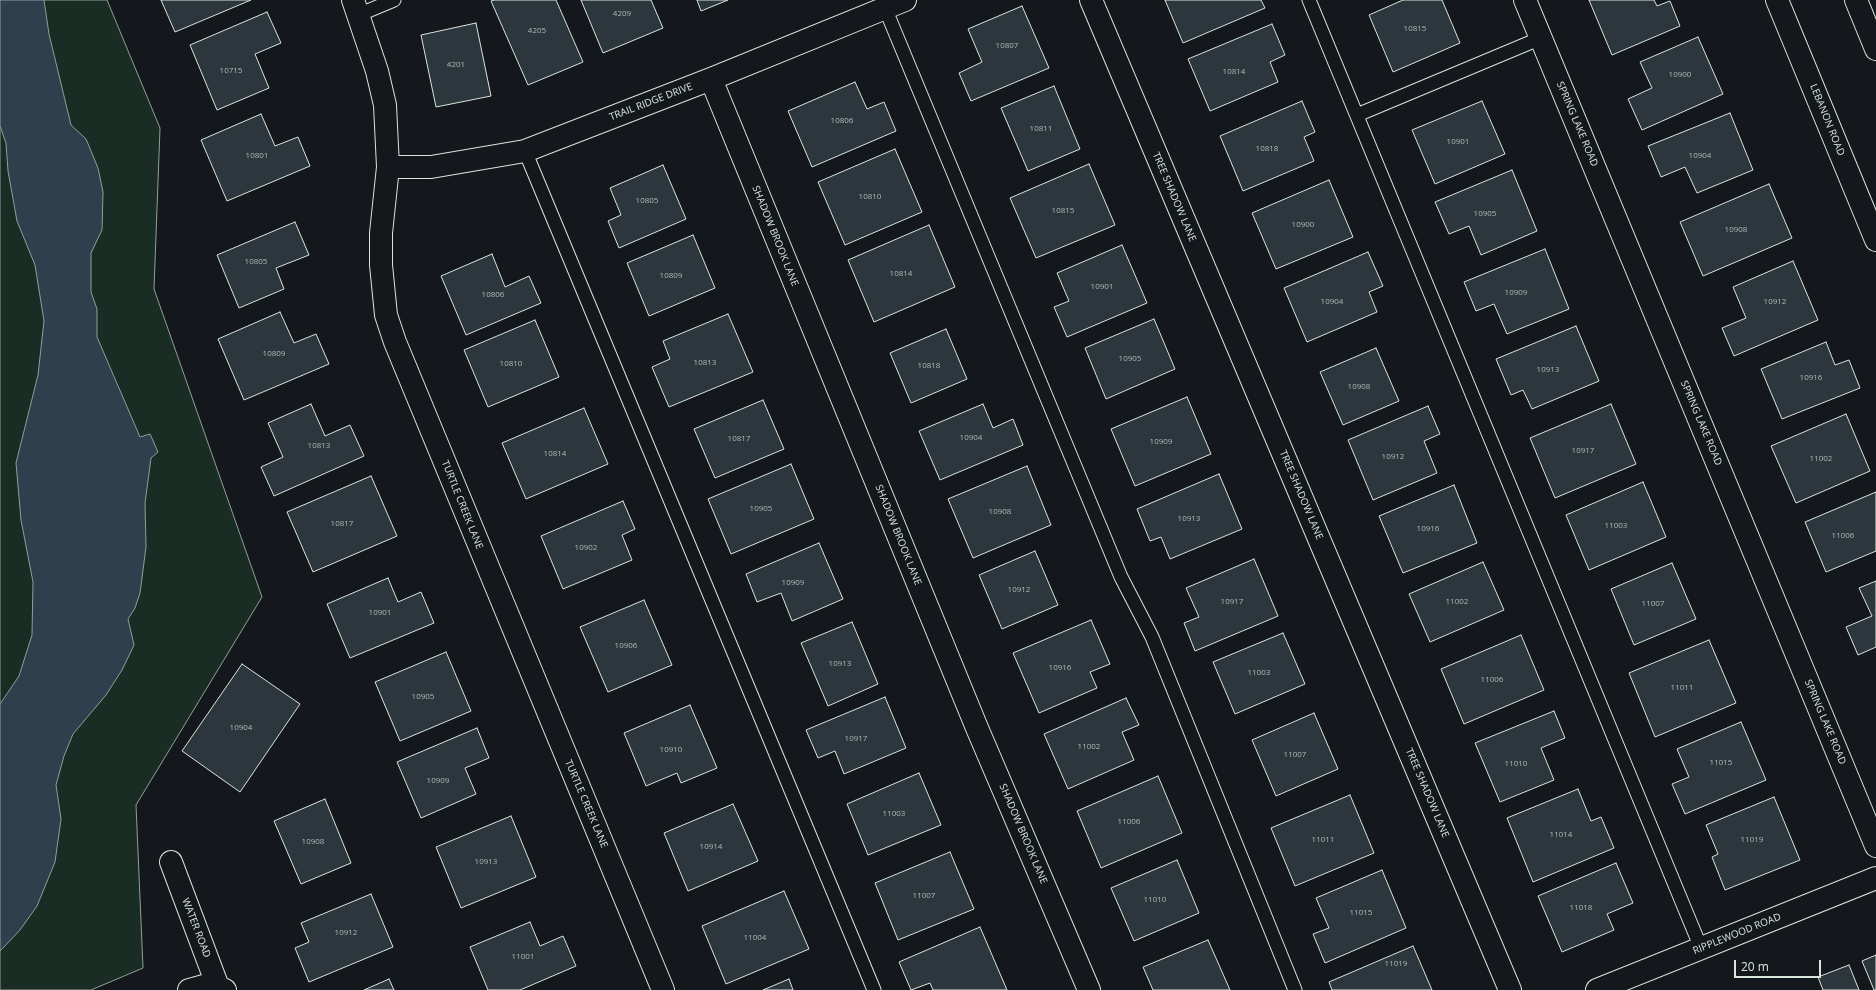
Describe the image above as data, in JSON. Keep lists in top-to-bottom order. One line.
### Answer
{"streets":{"street":["TRAIL RIDGE DRIVE","LEBANON ROAD","SPRING LAKE ROAD","TREE SHADOW LANE","SHADOW BROOK LANE","TURTLE CREEK LANE","WATER ROAD","RIPPLEWOOD ROAD"]},"crossings":[["TRAIL RIDGE DRIVE","SHADOW BROOK LANE"],["TRAIL RIDGE DRIVE","TURTLE CREEK LANE"]],"house_numbers":["4209","10815","4205","10807","4201","10715","10814","10900","10806","10811","10901","10818","10801","10904","10810","10805","10815","10905","10900","10908","10805","10814","10809","10901","10909","10806","10904","10912","10809","10905","10813","10810","10818","10913","10916","10908","10904","10817","10909","10813","10917","10814","10912","11002","10905","10908","10913","10817","11003","10916","11006","10902","10909","10912","10917","11002","11007","10901","10906","10913","10916","11003","11006","11011","10905","10904","10917","11002","10910","11007","11015","11010","10909","11003","11006","11014","11011","11019","10908","10914","10913","11007","11010","11018","11015","10912","11004","11001","11019"],"scale_bar":"20 m"}
